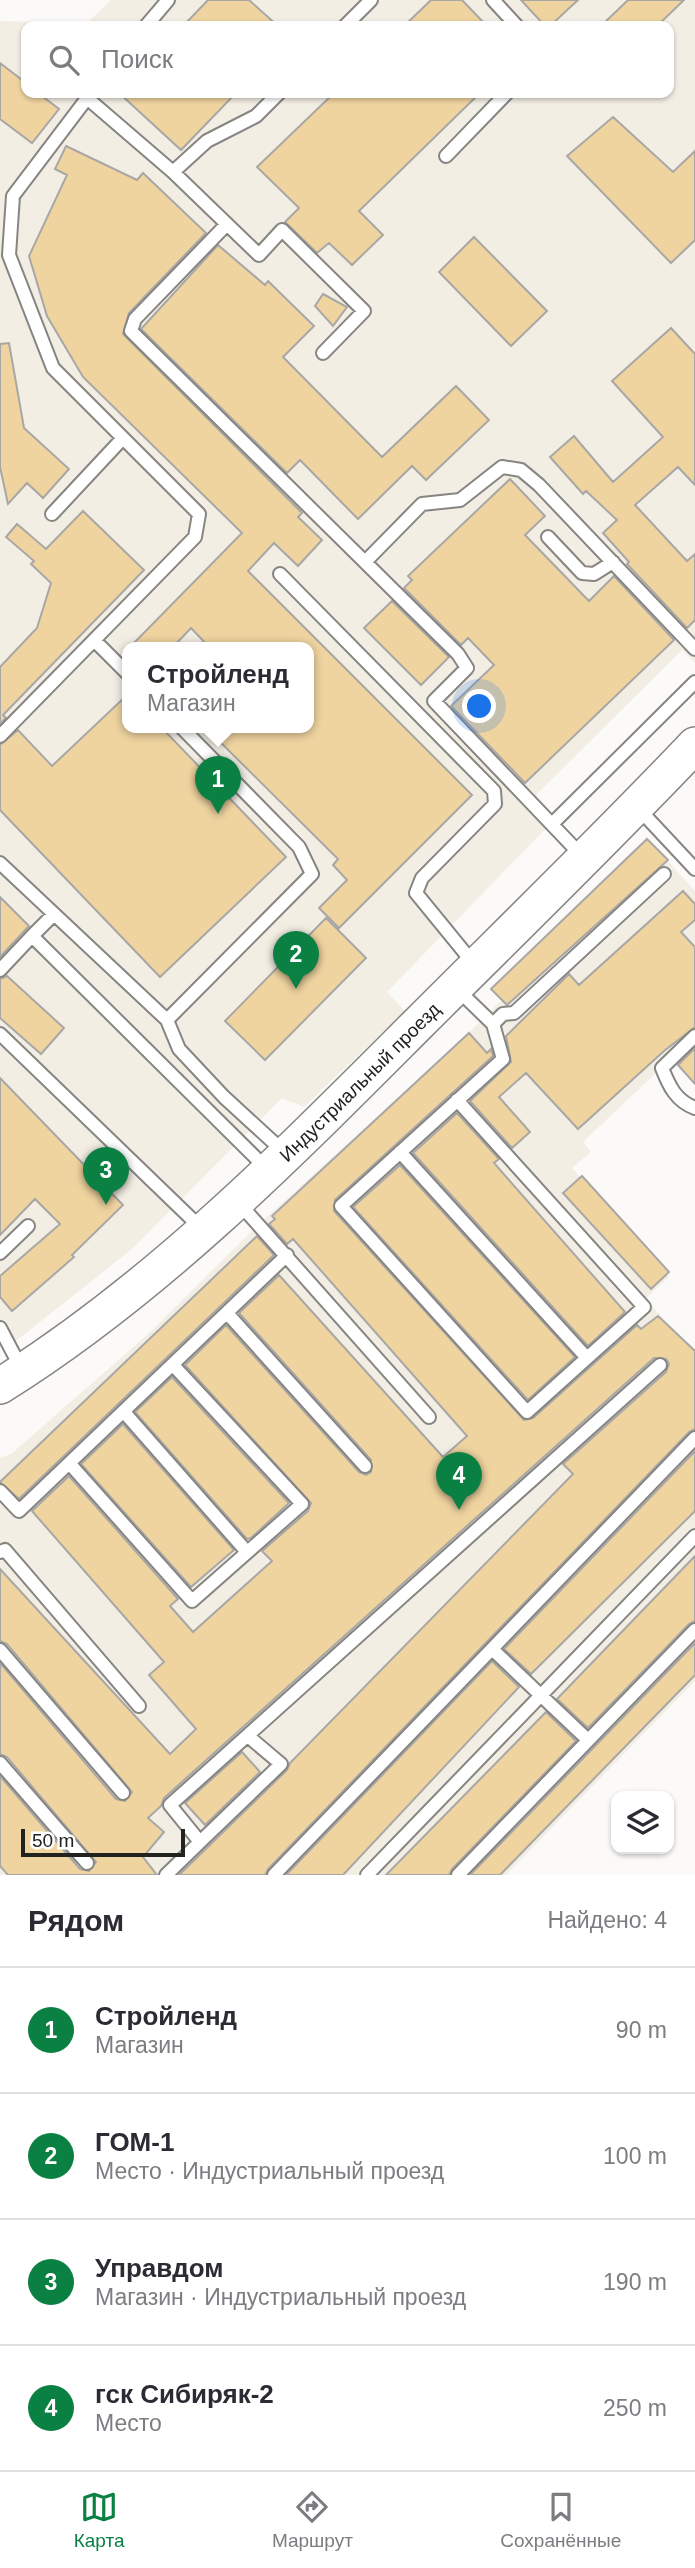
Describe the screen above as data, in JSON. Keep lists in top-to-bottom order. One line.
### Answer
{"streets":{"street":["Индустриальный проезд"]},"scale_bar":"50 m","page":{"search":"Поиск","popup":["Стройленд","Магазин"],"pins":["1","2","3","4"],"scale":"50 m","heading":["Рядом","Найдено: 4"],"list":[{"mark":"1","name":"Стройленд","note":"Магазин","value":"90 m"},{"mark":"2","name":"ГОМ-1","note":"Место · Индустриальный проезд","value":"100 m"},{"mark":"3","name":"Управдом","note":"Магазин · Индустриальный проезд","value":"190 m"},{"mark":"4","name":"гск Сибиряк-2","note":"Место","value":"250 m"}],"nav":["Карта","Маршрут","Сохранённые"]}}
